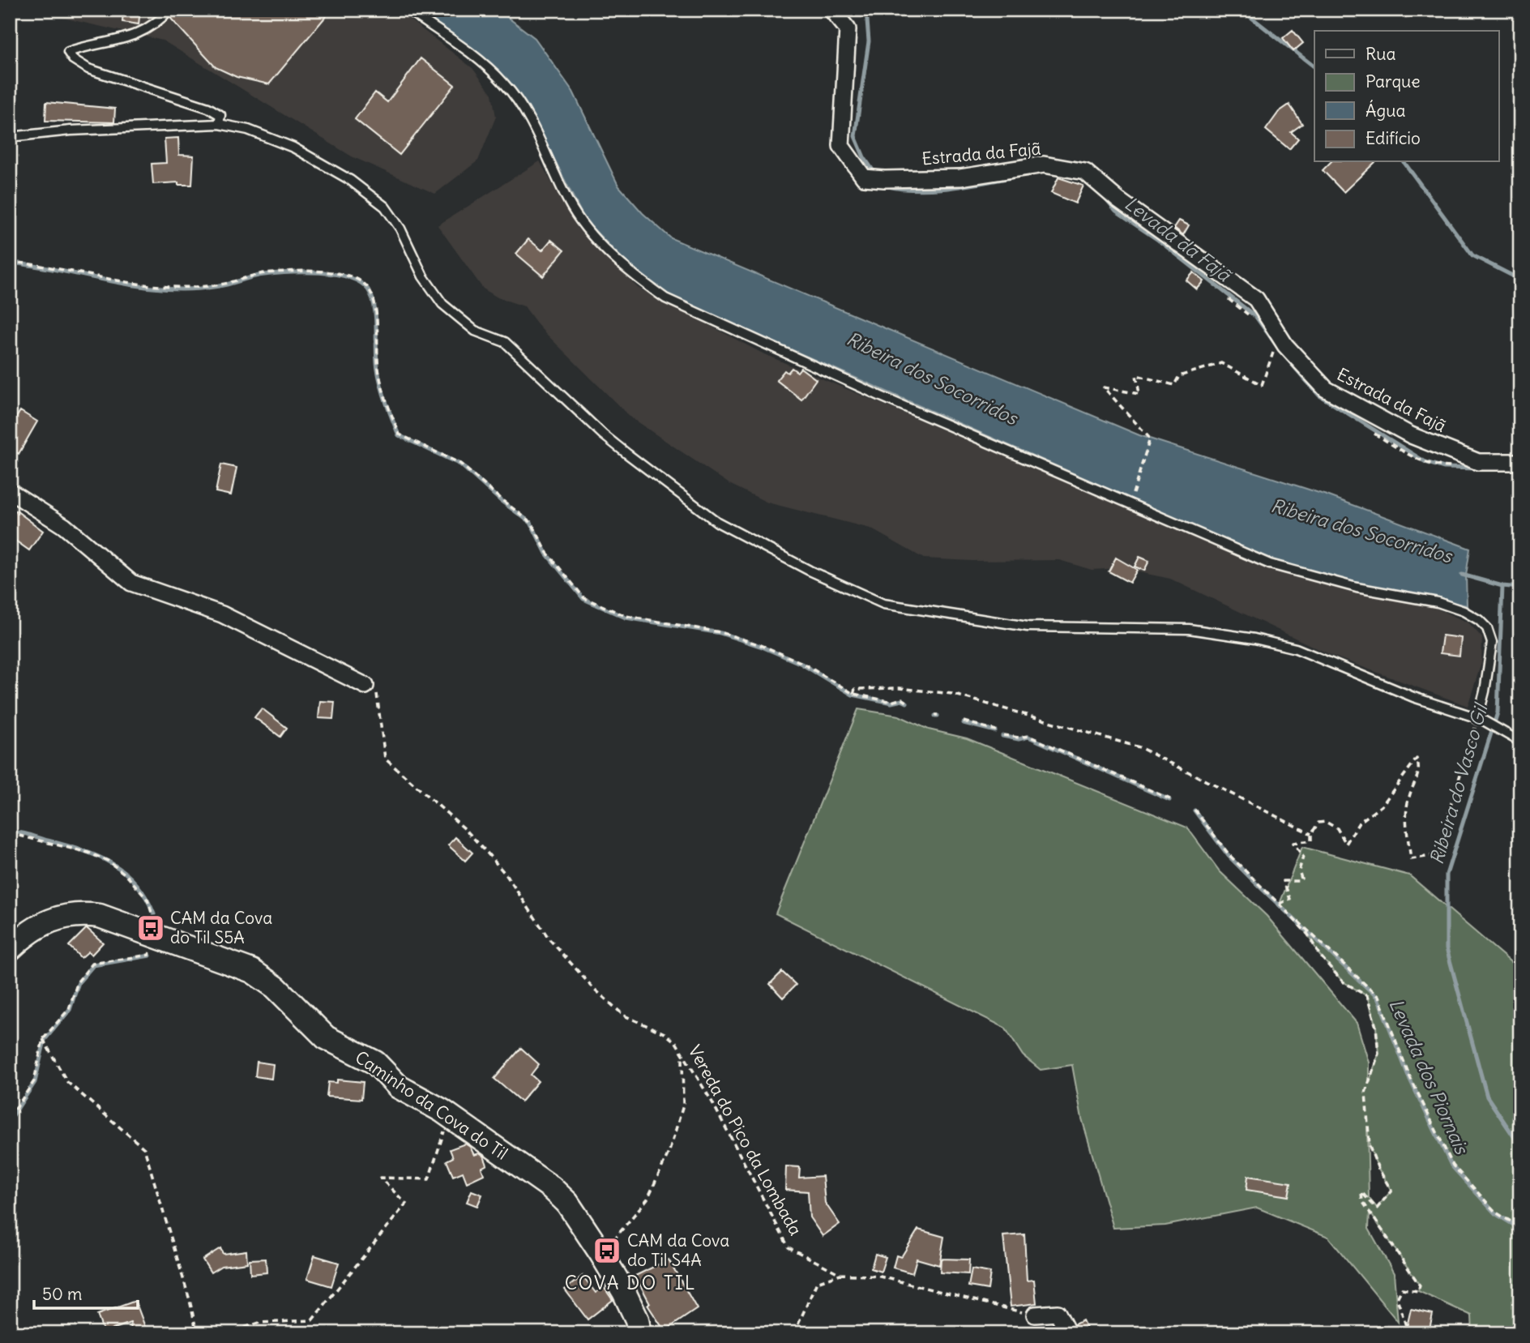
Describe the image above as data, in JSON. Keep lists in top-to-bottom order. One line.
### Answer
{"streets":{"street":["Estrada da Fajã","Caminho da Cova do Til"],"path":["Vereda do Pico da Lombada"]},"districts":["COVA DO TIL"],"water":["Levada da Fajã","Ribeira dos Socorridos","Ribeira do Vasco Gil","Levada dos Piornais"],"places":{"bus stop":["CAM da Cova do Til S5A","CAM da Cova do Til S4A"]},"legend":["Rua","Parque","Água","Edifício"],"scale_bar":"50 m"}
